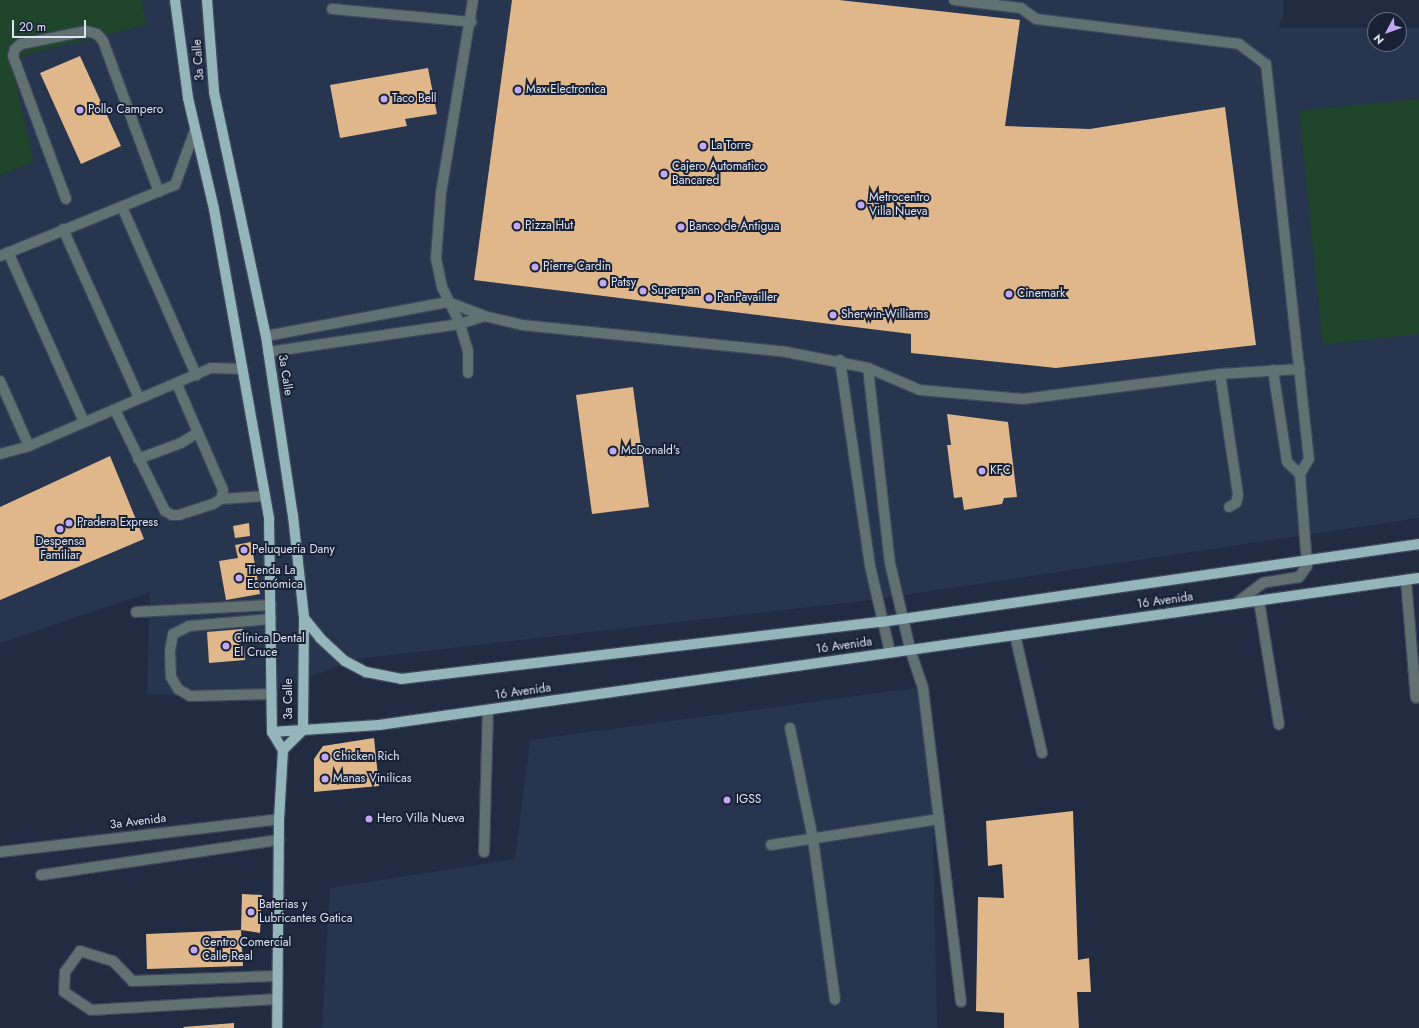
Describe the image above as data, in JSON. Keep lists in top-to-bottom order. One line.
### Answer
{"streets":{"main road":["3a Calle","16 Avenida"],"street":["3a Avenida"]},"crossings":[["3a Calle","16 Avenida"]],"places":["Max Electronica","Taco Bell","Pollo Campero","La Torre","Cajero Automatico Bancared","Metrocentro Villa Nueva","Pizza Hut","Banco de Antigua","Pierre Cardin","Patsy","Superpan","Cinemark","PanPavailler","Sherwin-Williams","McDonald's","KFC","Pradera Express","Despensa Familiar","Peluqueria Dany","Tienda La Económica","Clínica Dental El Cruce","Chicken Rich","Manas Vinilicas","IGSS","Hero Villa Nueva","Baterias y Lubricantes Gatica","Centro Comercial Calle Real"],"scale_bar":"20 m","north":"bottom left"}
